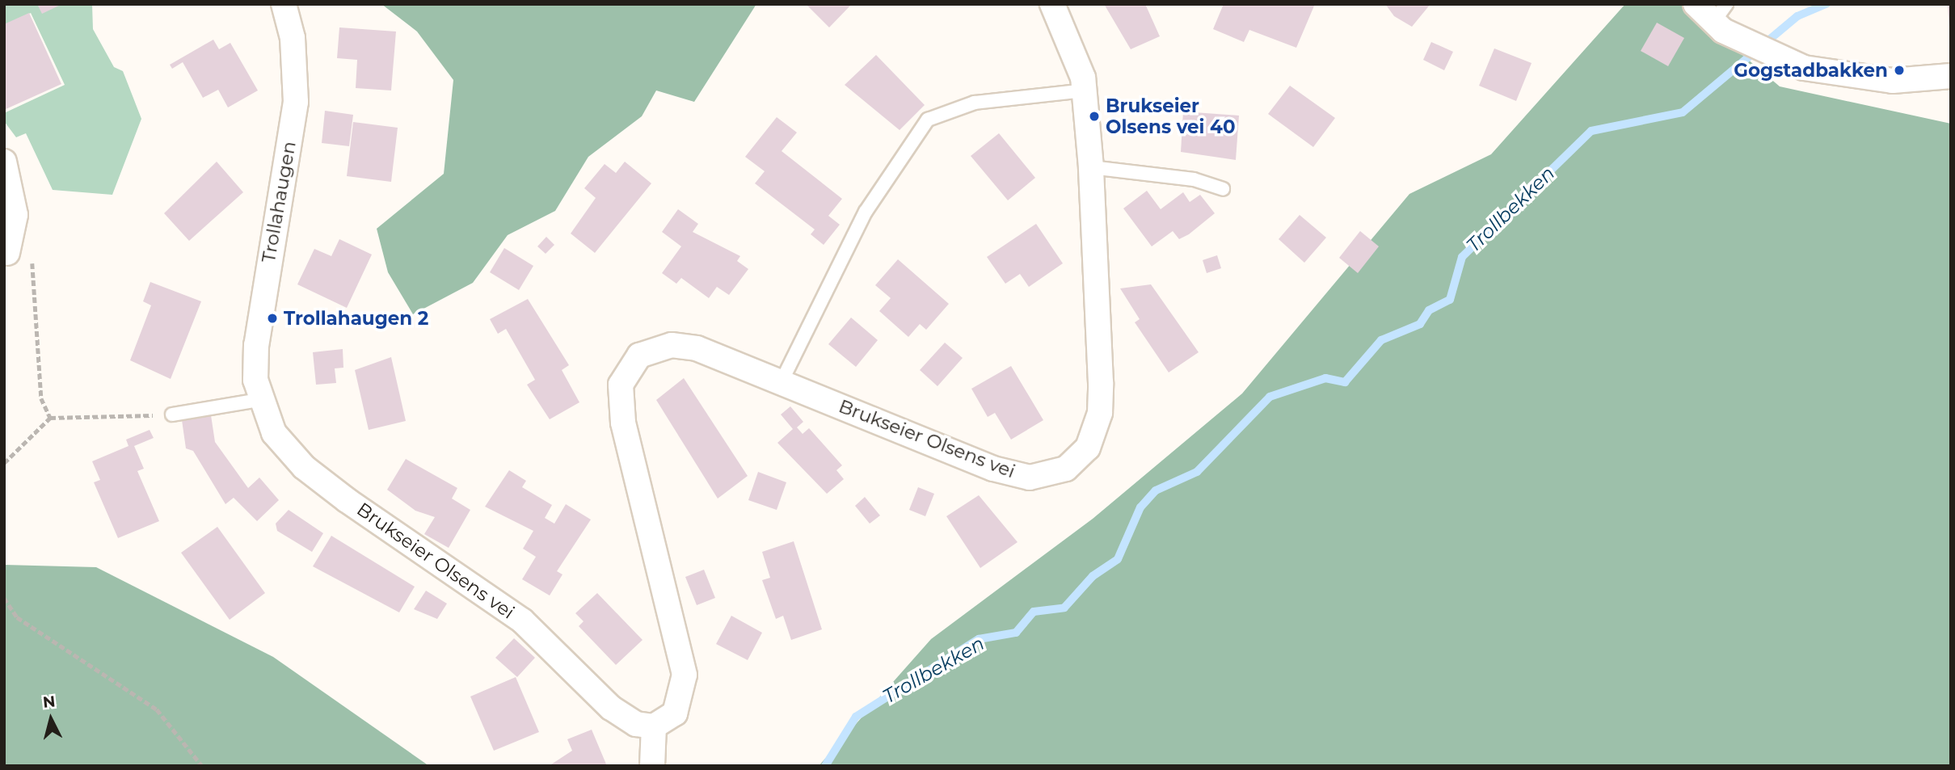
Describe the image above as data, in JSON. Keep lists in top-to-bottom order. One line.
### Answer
{"streets":{"street":["Trollahaugen","Brukseier Olsens vei"]},"crossings":[["Trollahaugen","Brukseier Olsens vei"]],"water":["Trollbekken"],"places":["Gogstadbakken","Brukseier Olsens vei 40","Trollahaugen 2"],"north":"top"}
